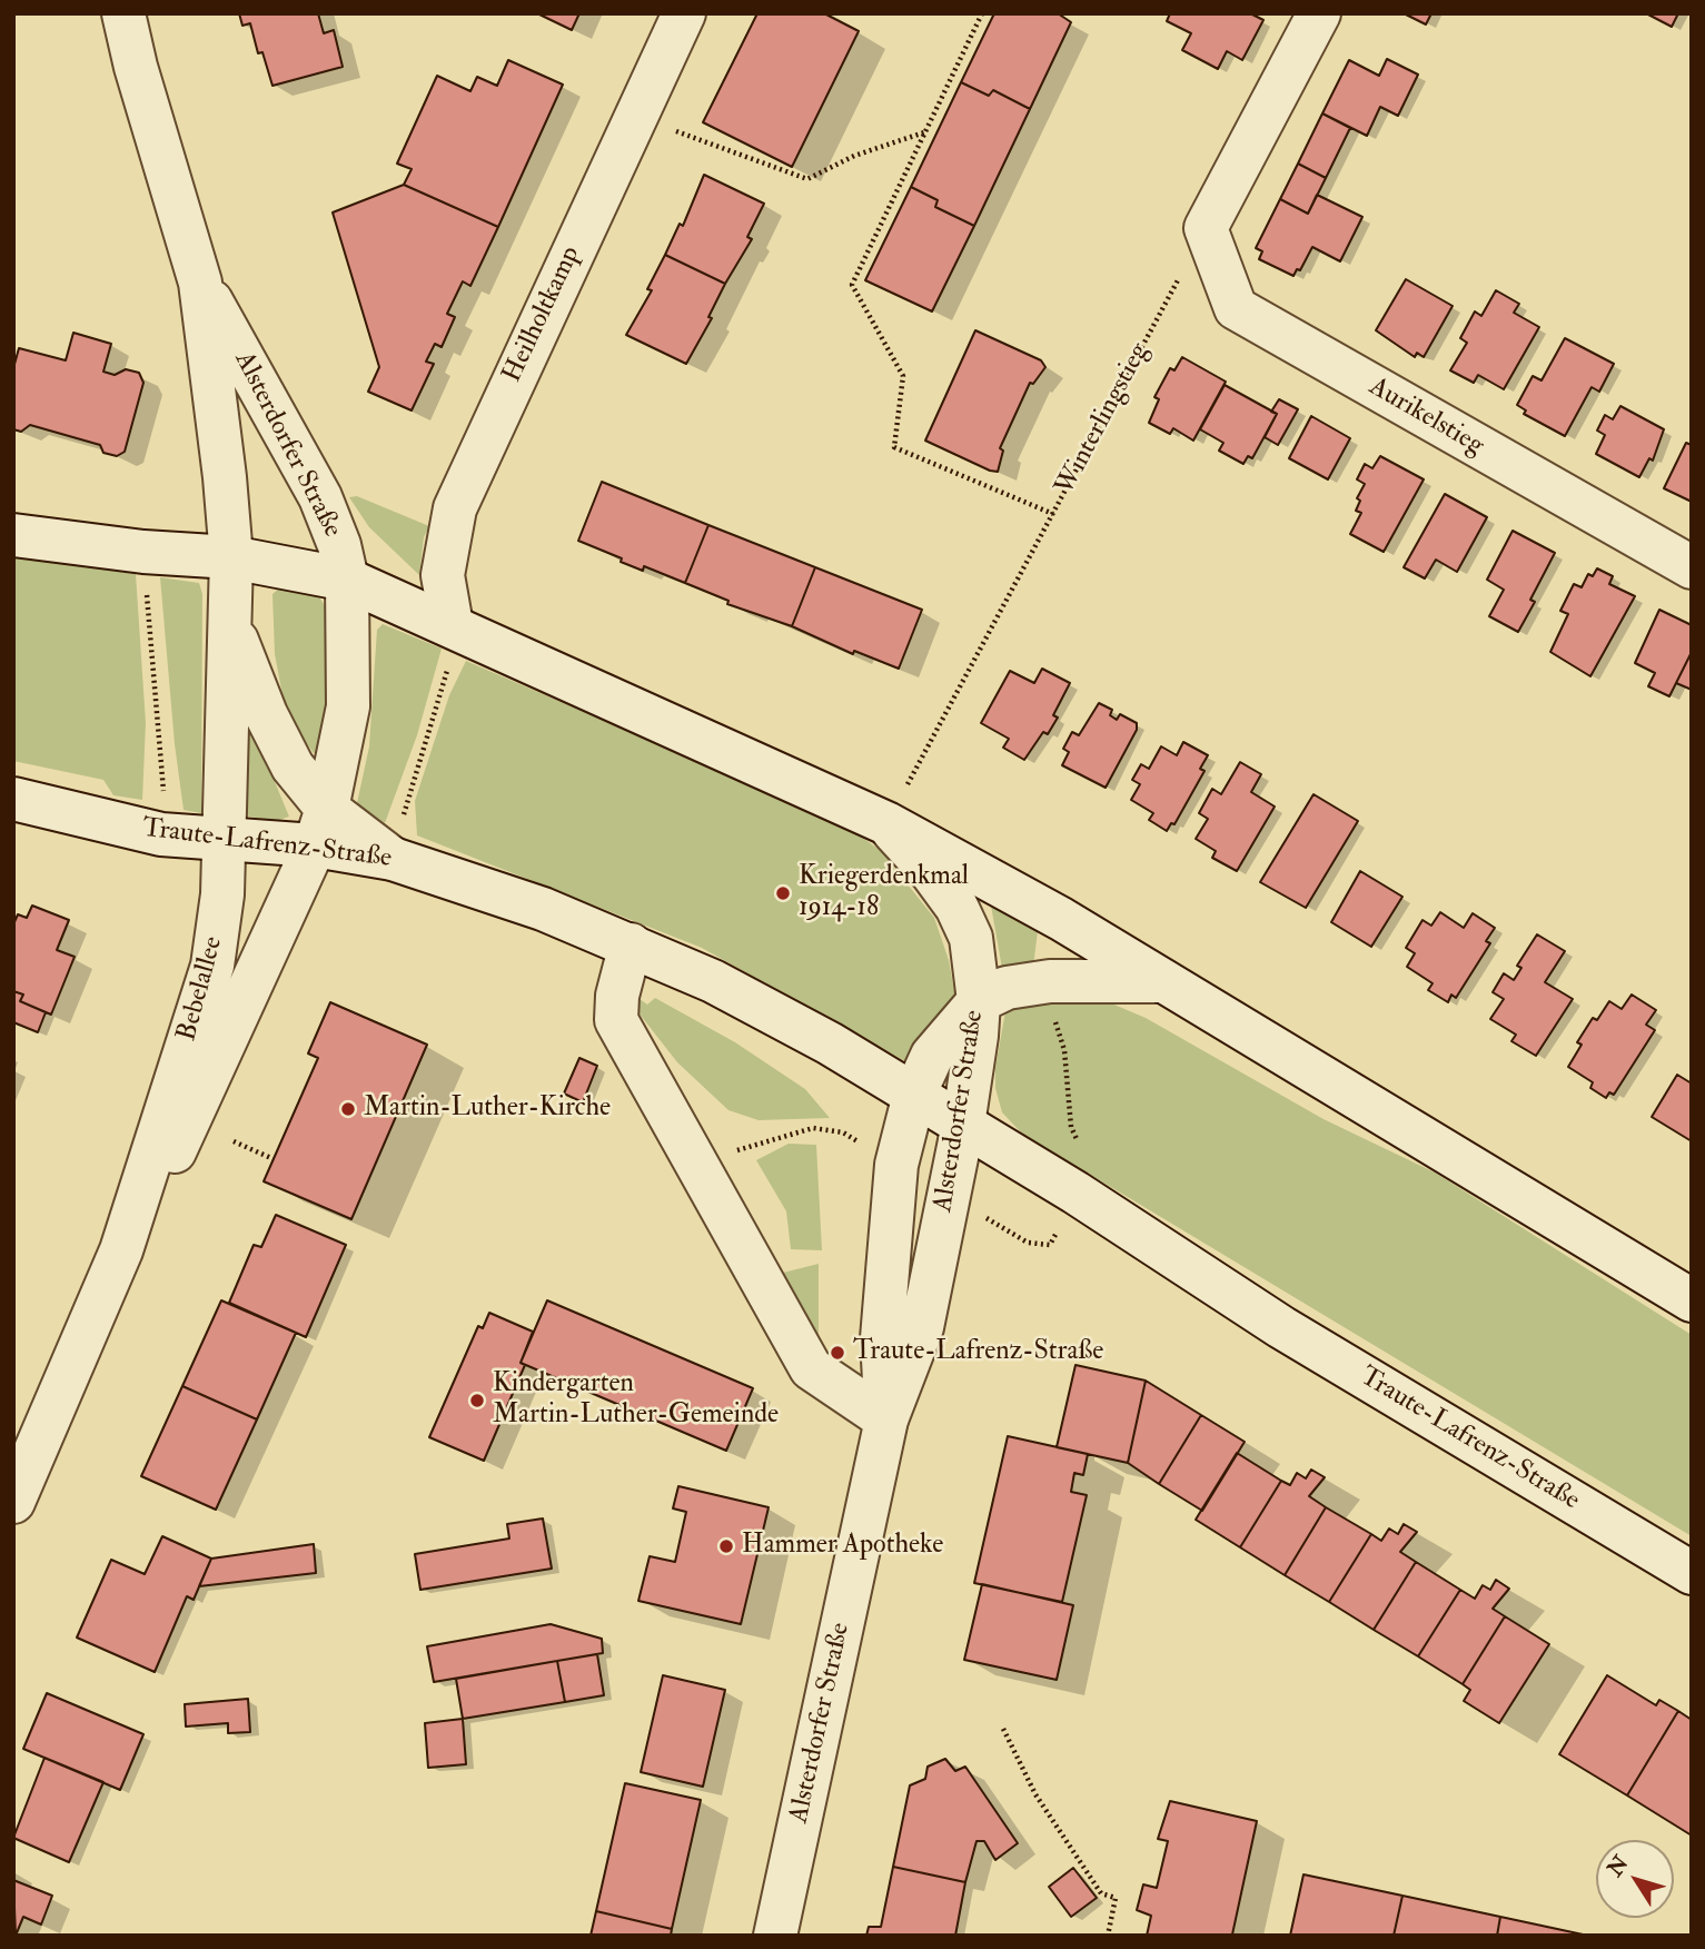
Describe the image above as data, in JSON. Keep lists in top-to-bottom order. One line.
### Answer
{"streets":{"street":["Heilholtkamp","Aurikelstieg","Alsterdorfer Straße","Traute-Lafrenz-Straße","Bebelallee"],"path":["Winterlingstieg"]},"crossings":[["Aurikelstieg","Winterlingstieg"],["Winterlingstieg","Alsterdorfer Straße"],["Alsterdorfer Straße","Traute-Lafrenz-Straße"],["Alsterdorfer Straße","Bebelallee"],["Traute-Lafrenz-Straße","Bebelallee"]],"places":["Kriegerdenkmal 1914-18","Martin-Luther-Kirche","Traute-Lafrenz-Straße","Kindergarten Martin-Luther-Gemeinde","Hammer Apotheke"],"north":"top left"}
